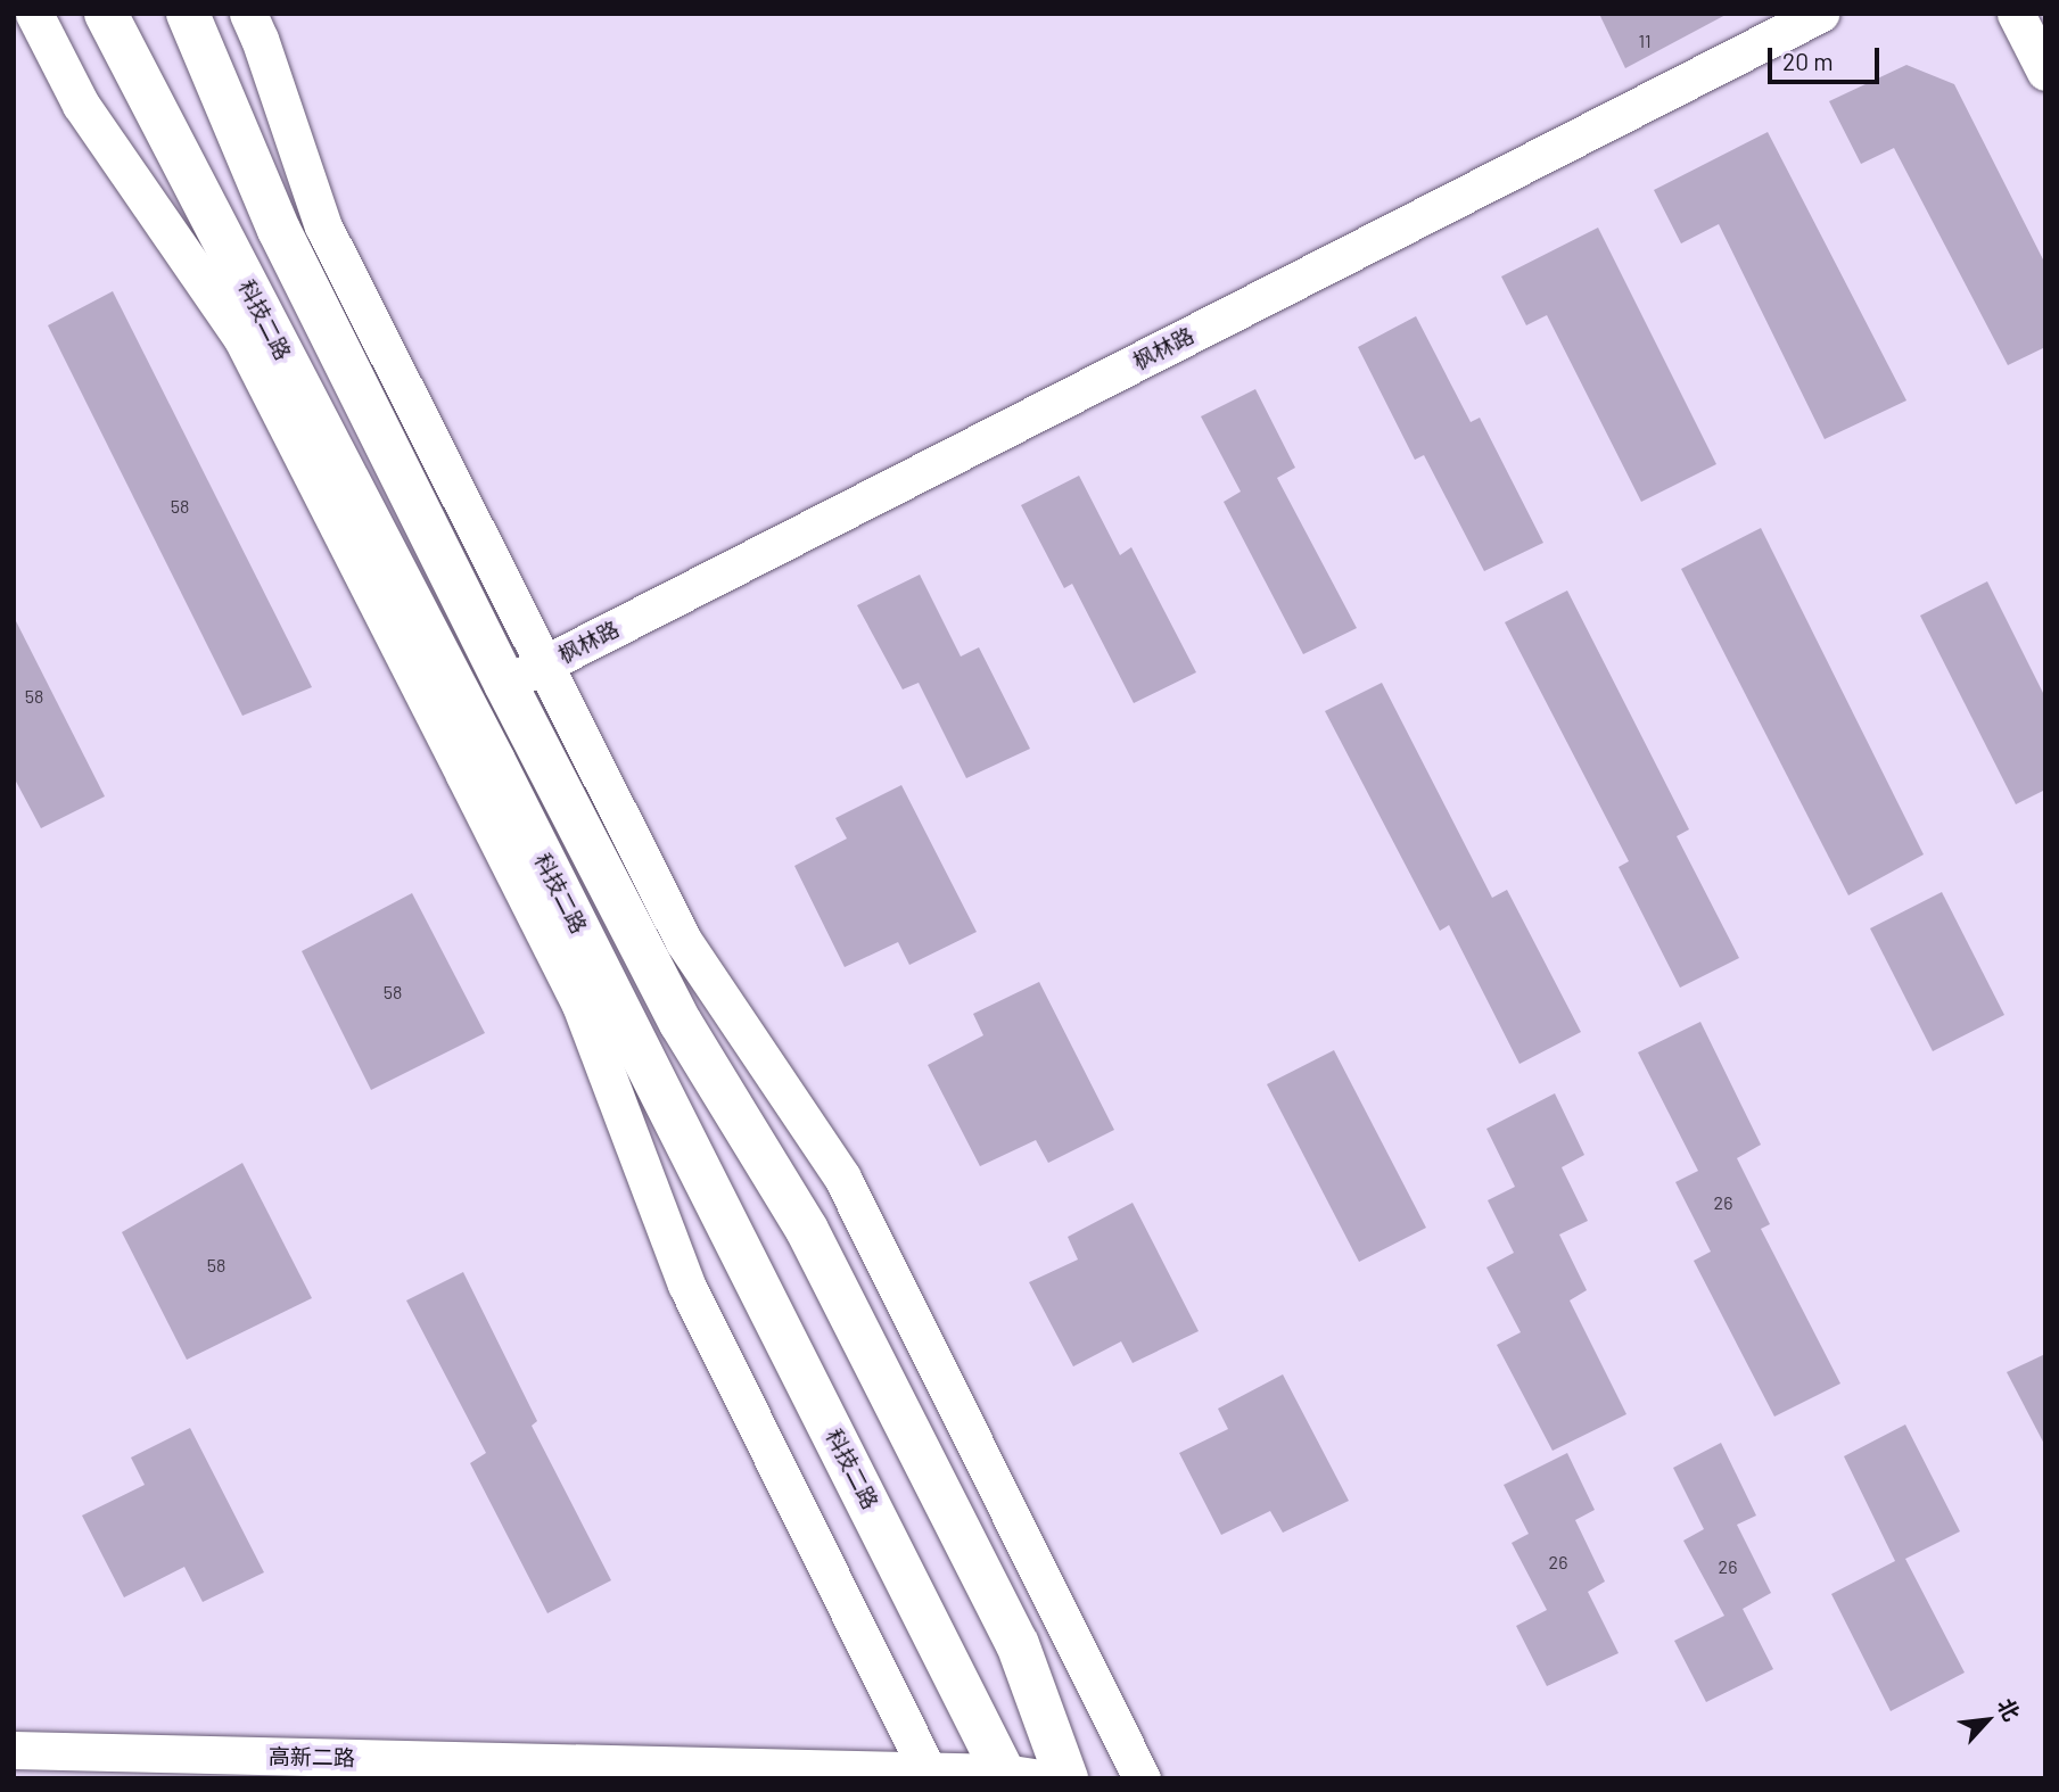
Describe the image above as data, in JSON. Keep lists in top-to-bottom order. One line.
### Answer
{"streets":{"main road":["科技二路"],"street":["枫林路","高新二路"]},"crossings":[["科技二路","高新二路"]],"house_numbers":["11","58","58","58","26","58","26","26"],"scale_bar":"20 m","north":"top right"}
